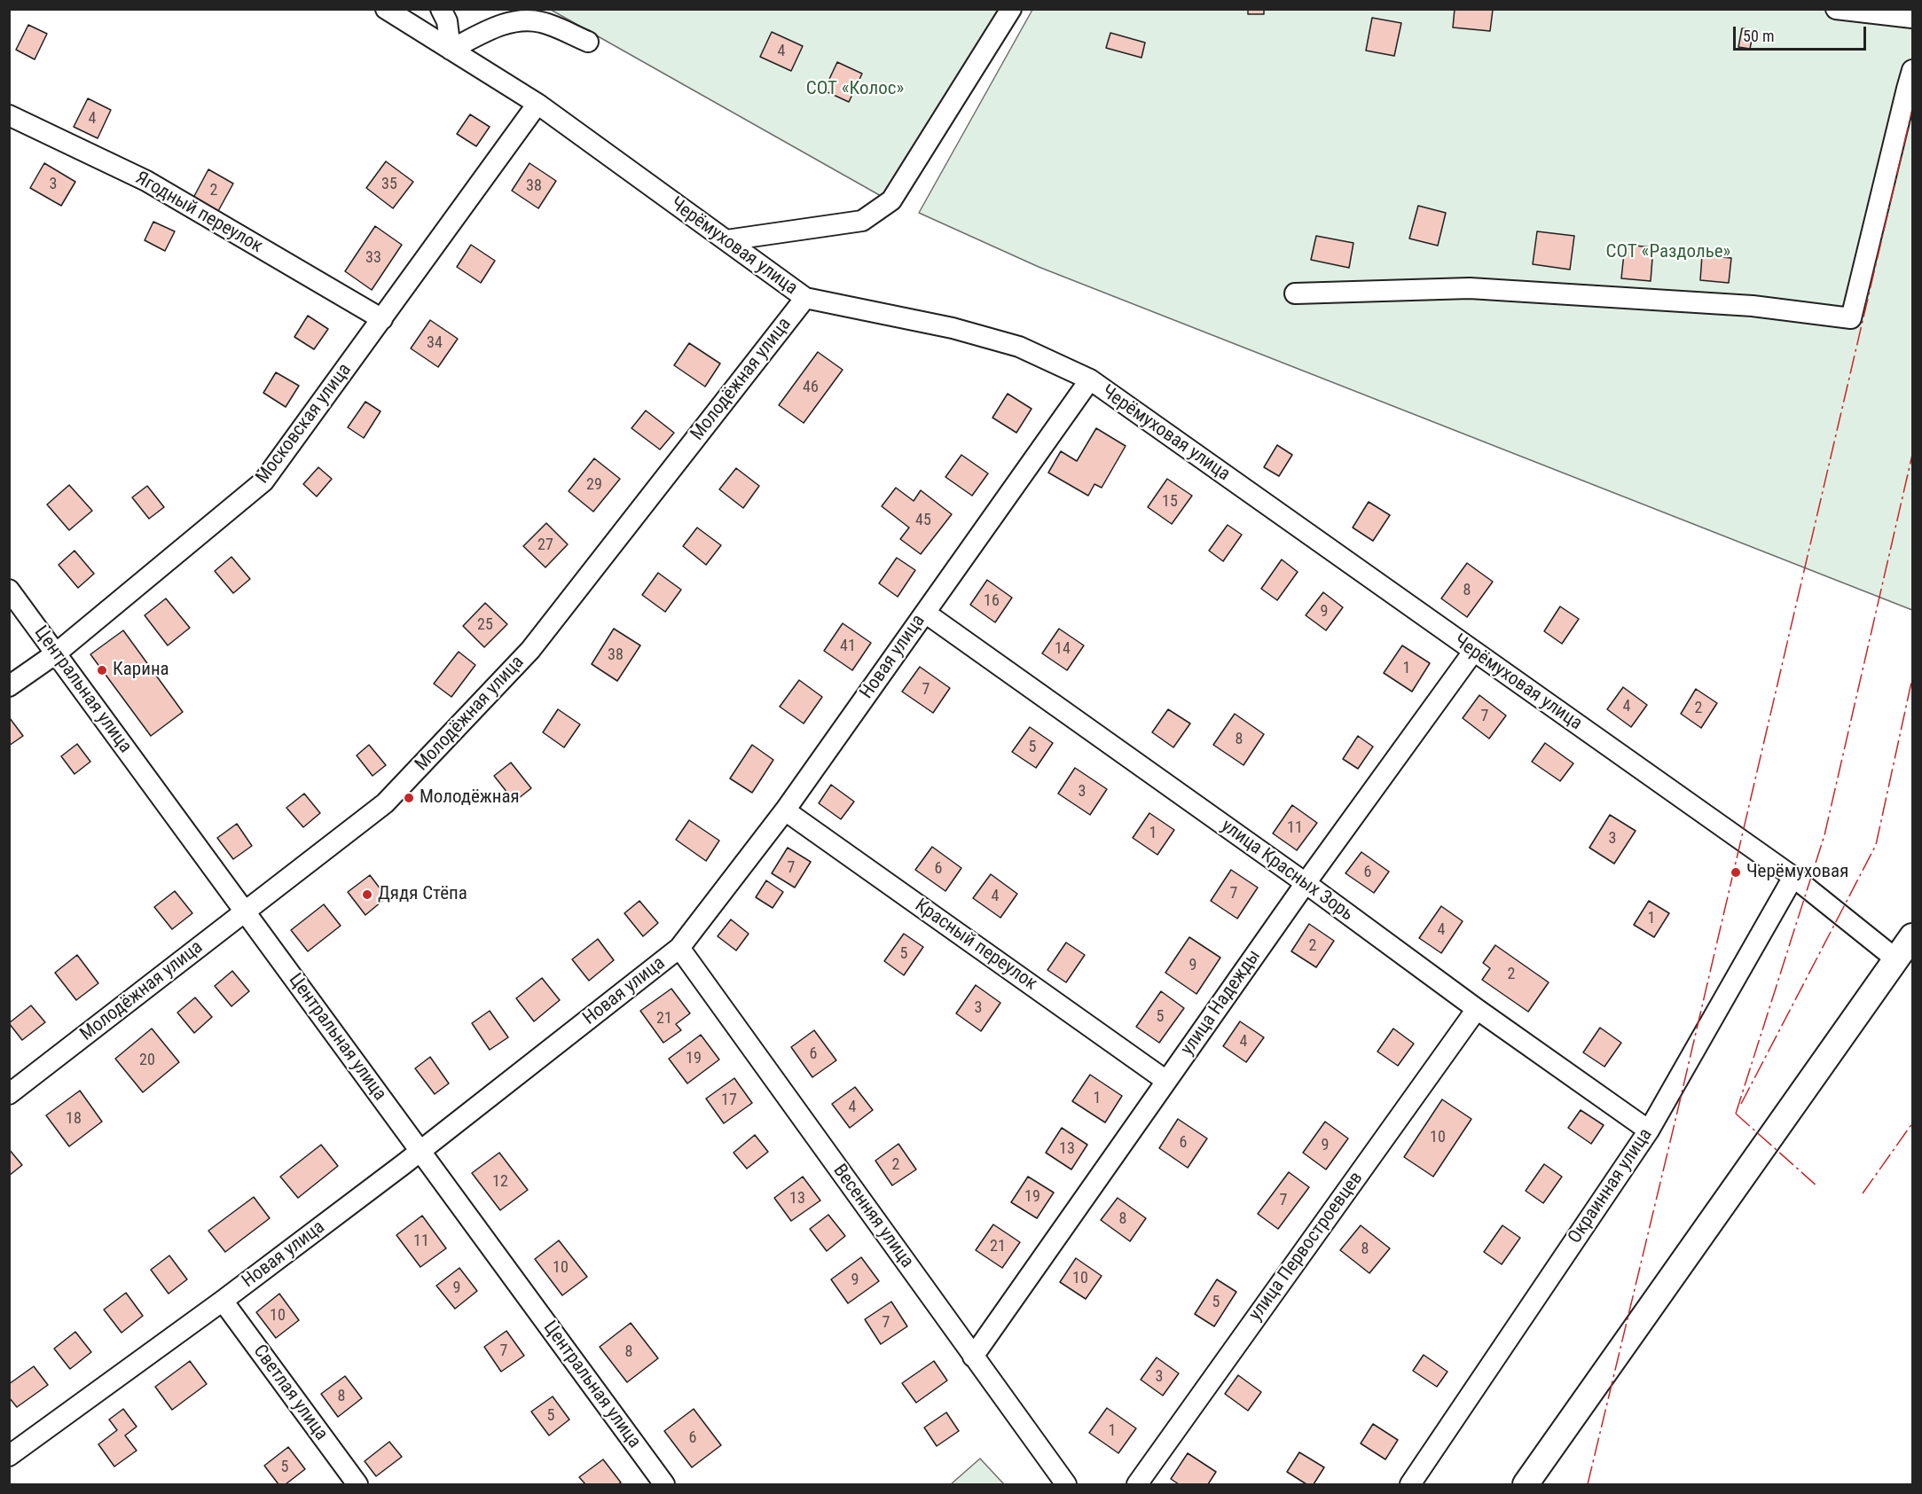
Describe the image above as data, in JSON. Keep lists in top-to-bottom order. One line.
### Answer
{"streets":{"street":["Ягодный переулок","Черёмуховая улица","Молодёжная улица","Московская улица","Новая улица","Центральная улица","улица Красных Зорь","Красный переулок","улица Надежды","Окраинная улица","Весенняя улица","улица Первостроевцев","Светлая улица"]},"crossings":[["Ягодный переулок","Московская улица"],["Черёмуховая улица","Молодёжная улица"],["Черёмуховая улица","Московская улица"],["Черёмуховая улица","Новая улица"],["Черёмуховая улица","улица Надежды"],["Черёмуховая улица","Окраинная улица"],["Молодёжная улица","Центральная улица"],["Московская улица","Центральная улица"],["Новая улица","Центральная улица"],["Новая улица","улица Красных Зорь"],["Новая улица","Красный переулок"],["Новая улица","Весенняя улица"],["Новая улица","Светлая улица"],["улица Красных Зорь","улица Надежды"],["улица Красных Зорь","Окраинная улица"],["улица Красных Зорь","улица Первостроевцев"],["Красный переулок","улица Надежды"],["улица Надежды","Весенняя улица"]],"parks":["СОТ «Колос»","СОТ «Раздолье»"],"places":["Карина","Молодёжная","Черёмуховая","Дядя Стёпа"],"house_numbers":["4","4","3","35","38","2","33","34","46","29","15","45","27","8","16","9","25","41","14","38","1","7","4","2","7","8","5","3","11","1","3","7","6","6","7","4","1","4","2","5","9","2","3","5","21","4","6","19","20","1","17","4","18","10","6","9","13","2","12","19","13","7","8","11","21","8","10","10","9","9","5","10","7","7","8","3","8","5","1","6","5"],"scale_bar":"50 m"}
